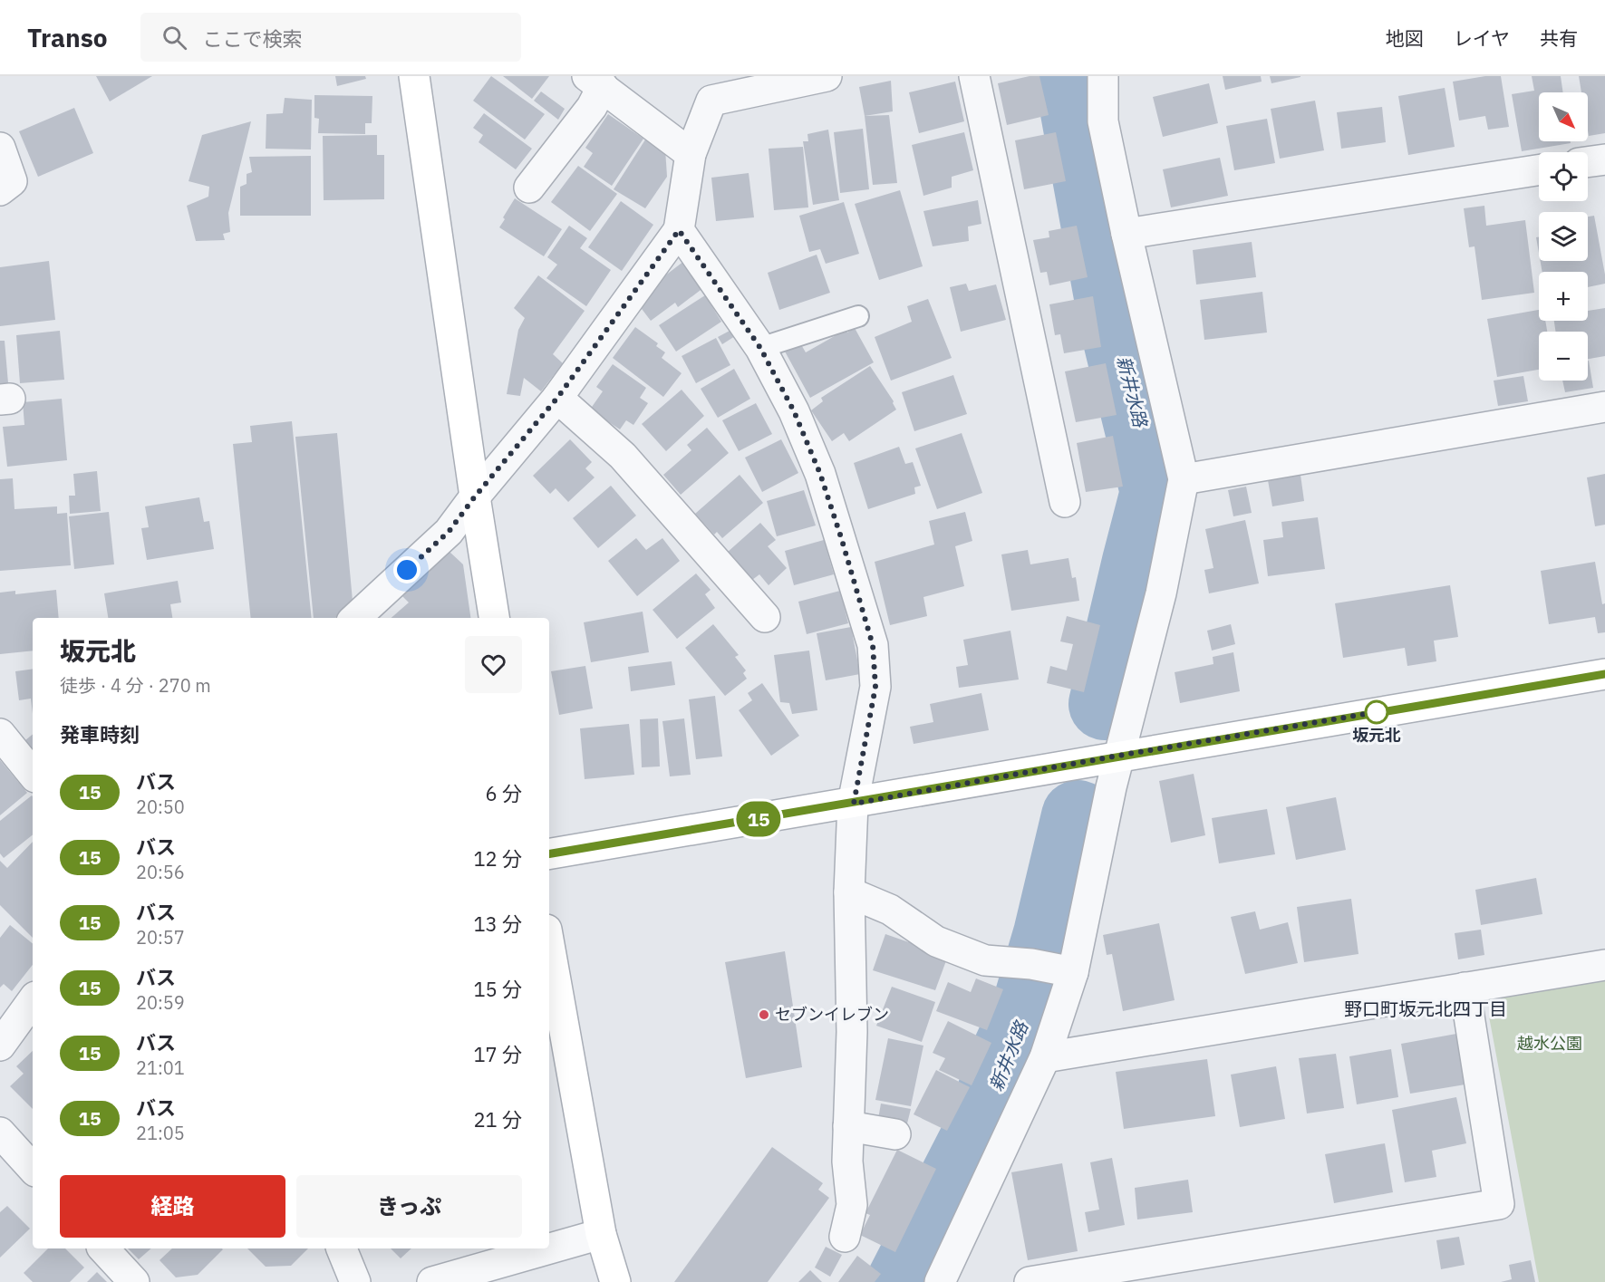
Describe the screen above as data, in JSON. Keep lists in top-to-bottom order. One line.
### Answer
{"districts":["野口町坂元北四丁目"],"water":["新井水路"],"parks":["越水公園"],"places":["坂元北","セブンイレブン"],"lines":["bus line 15"],"north":"bottom right","page":{"header":"Transo","search":"ここで検索","nav":["地図","レイヤ","共有"],"on_map":"15","map_buttons":["+","−"],"heading":[["坂元北","徒歩 · 4 分 · 270 m"],"発車時刻"],"list":[{"mark":"15","name":"バス","note":"20:50","value":"6 分"},{"mark":"15","name":"バス","note":"20:56","value":"12 分"},{"mark":"15","name":"バス","note":"20:57","value":"13 分"},{"mark":"15","name":"バス","note":"20:59","value":"15 分"},{"mark":"15","name":"バス","note":"21:01","value":"17 分"},{"mark":"15","name":"バス","note":"21:05","value":"21 分"}],"buttons":["経路","きっぷ"]}}
